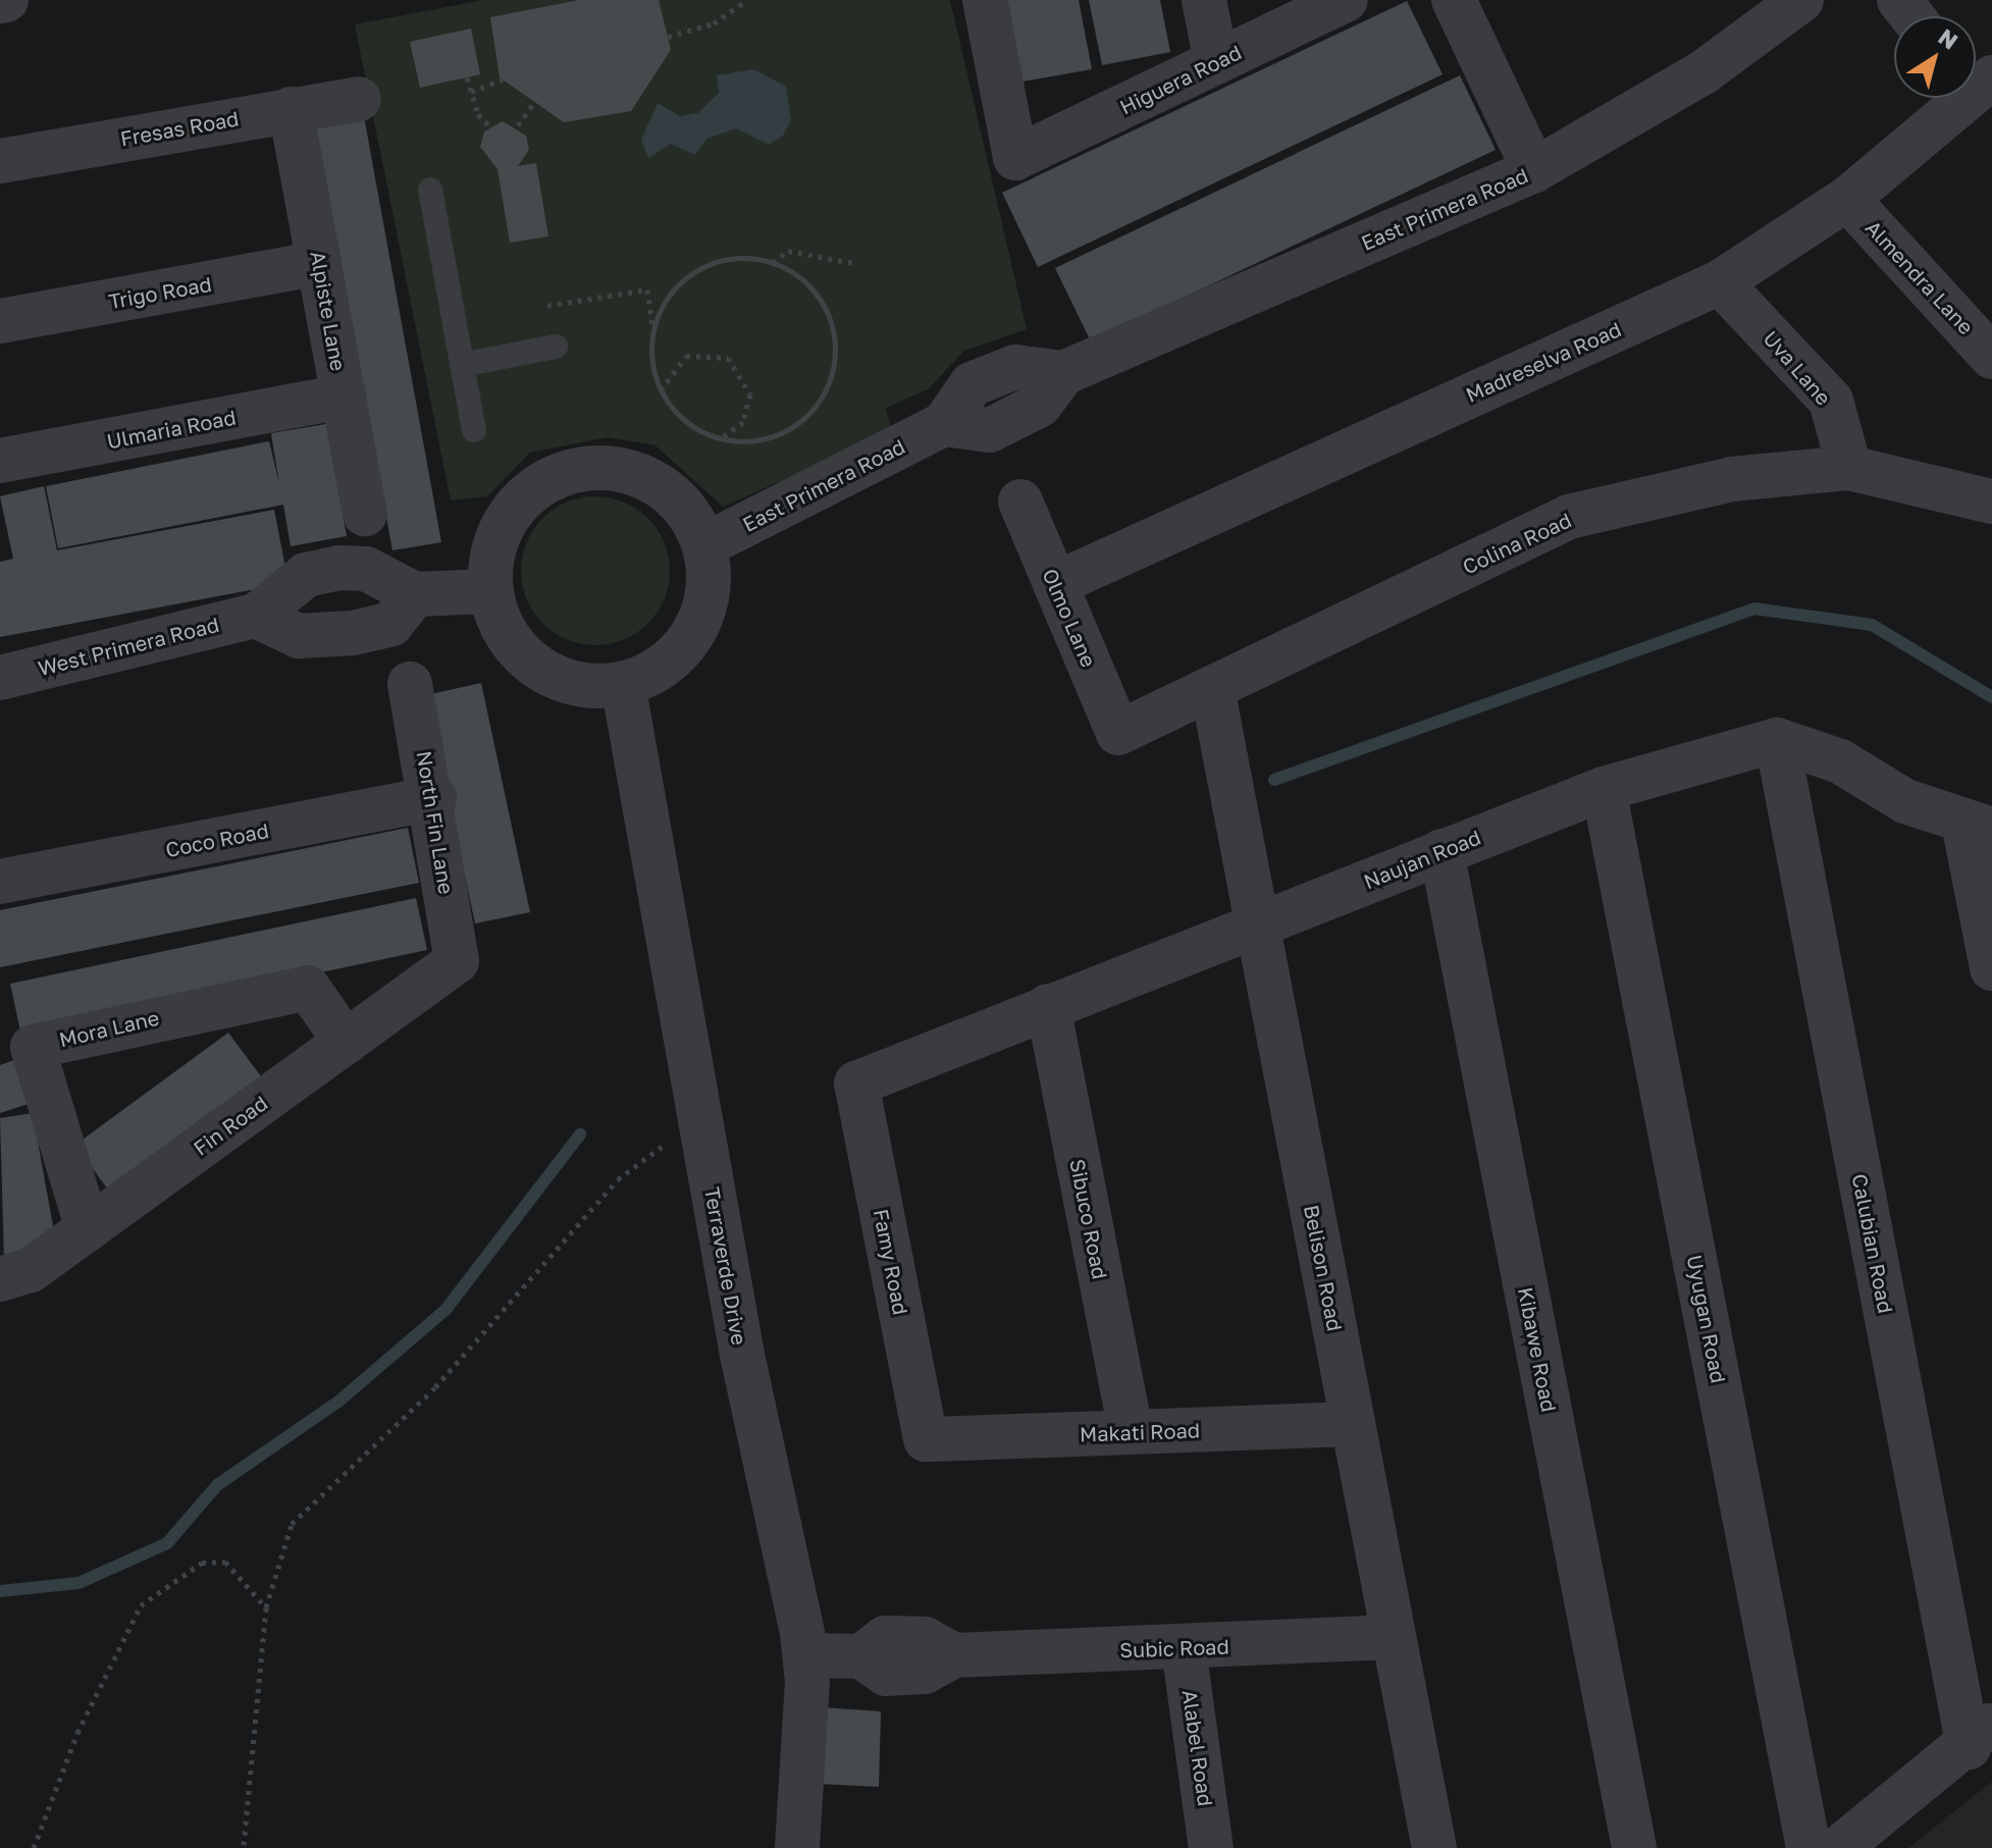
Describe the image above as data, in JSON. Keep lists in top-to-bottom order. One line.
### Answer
{"streets":{"street":["Higuera Road","Fresas Road","East Primera Road","Almendra Lane","Trigo Road","Alpiste Lane","Madreselva Road","Uva Lane","Ulmaria Road","Colina Road","Olmo Lane","West Primera Road","North Fin Lane","Coco Road","Naujan Road","Mora Lane","Fin Road","Sibuco Road","Calubian Road","Famy Road","Terraverde Drive","Belison Road","Uyugan Road","Kibawe Road","Makati Road","Subic Road","Alabel Road"]},"crossings":[["Fresas Road","Alpiste Lane"],["East Primera Road","West Primera Road"],["East Primera Road","Terraverde Drive"],["Almendra Lane","Madreselva Road"],["Trigo Road","Alpiste Lane"],["Alpiste Lane","Ulmaria Road"],["Madreselva Road","Uva Lane"],["Madreselva Road","Olmo Lane"],["Uva Lane","Colina Road"],["Colina Road","Olmo Lane"],["Colina Road","Belison Road"],["West Primera Road","Terraverde Drive"],["North Fin Lane","Coco Road"],["North Fin Lane","Fin Road"],["Naujan Road","Sibuco Road"],["Naujan Road","Calubian Road"],["Naujan Road","Famy Road"],["Naujan Road","Belison Road"],["Naujan Road","Uyugan Road"],["Naujan Road","Kibawe Road"],["Mora Lane","Fin Road"],["Sibuco Road","Makati Road"],["Famy Road","Makati Road"],["Terraverde Drive","Subic Road"],["Belison Road","Makati Road"],["Belison Road","Subic Road"],["Subic Road","Alabel Road"]],"north":"top right"}
